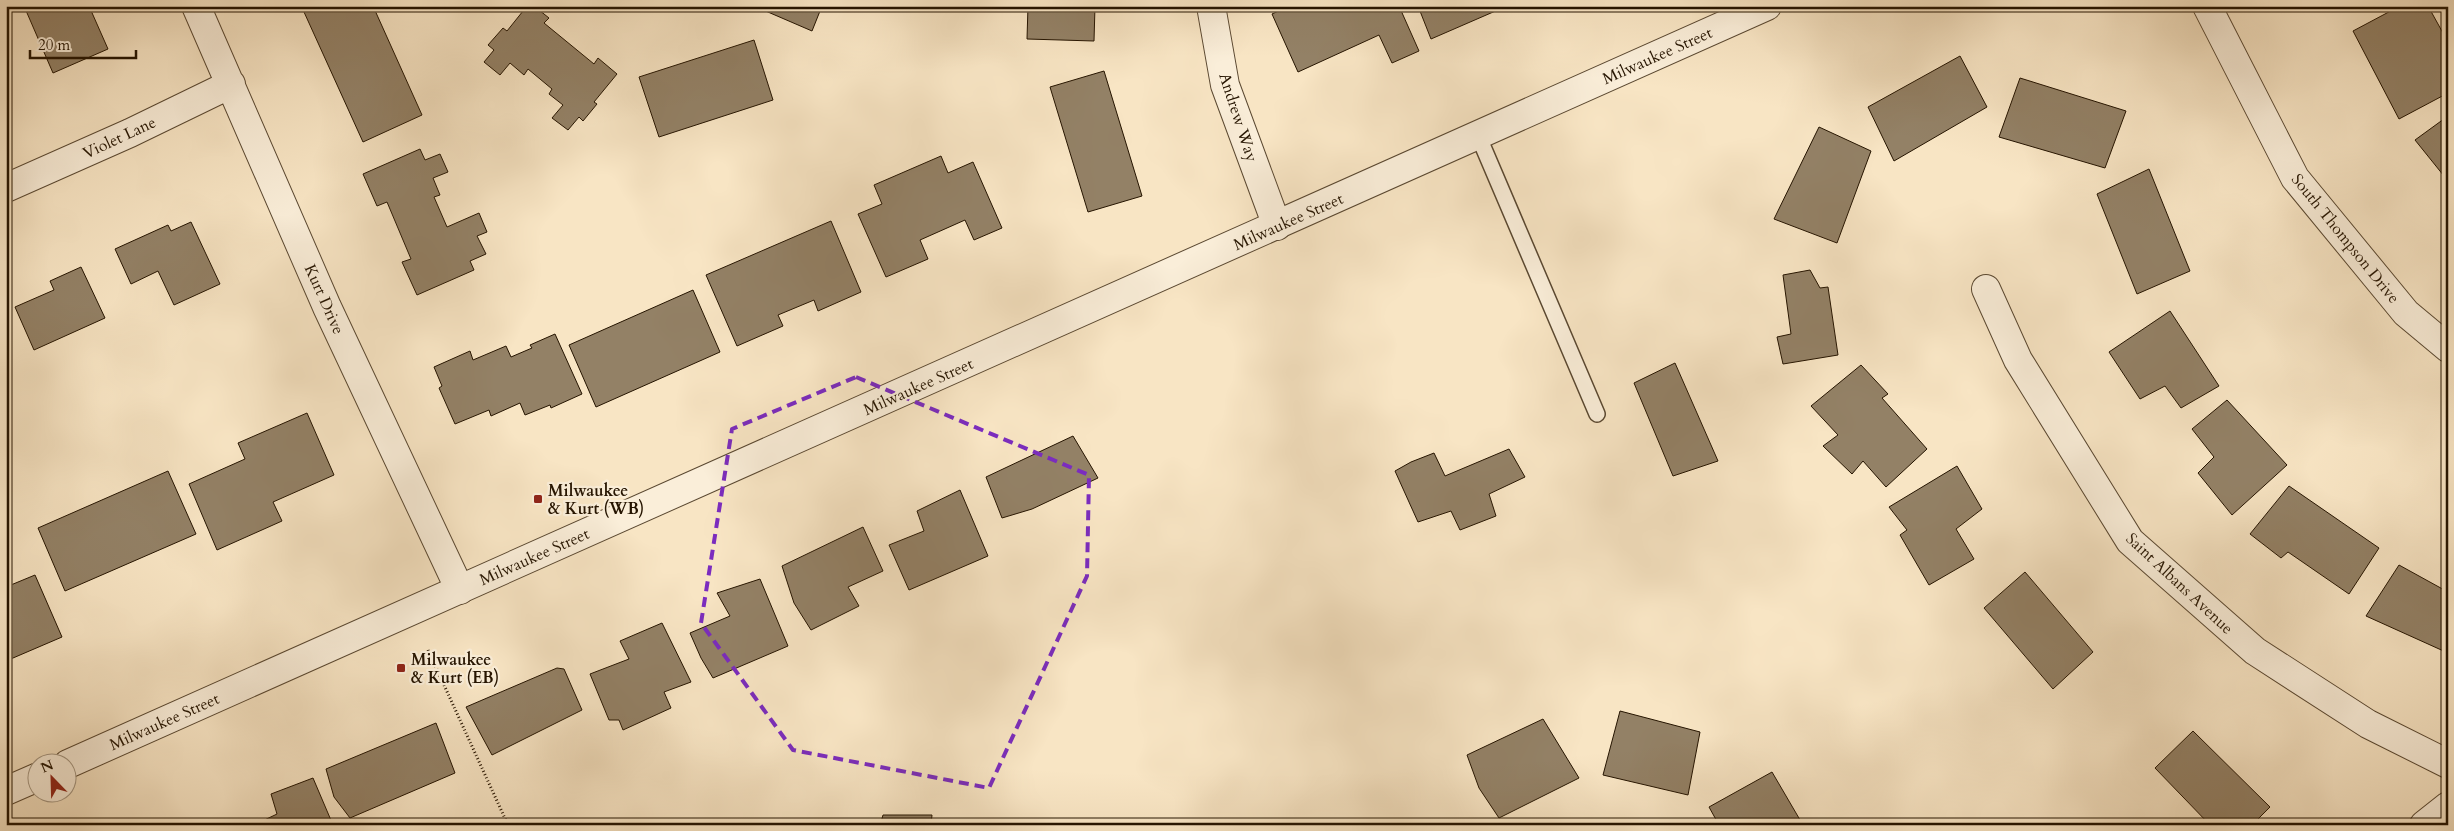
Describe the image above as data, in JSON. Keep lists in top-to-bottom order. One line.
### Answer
{"streets":{"street":["Milwaukee Street","Andrew Way","Violet Lane","South Thompson Drive","Kurt Drive","Saint Albans Avenue"]},"crossings":[["Milwaukee Street","Andrew Way"],["Milwaukee Street","Kurt Drive"],["Violet Lane","Kurt Drive"]],"places":{"transit":["Milwaukee & Kurt (WB)","Milwaukee & Kurt (EB)"]},"scale_bar":"20 m","north":"top left"}
